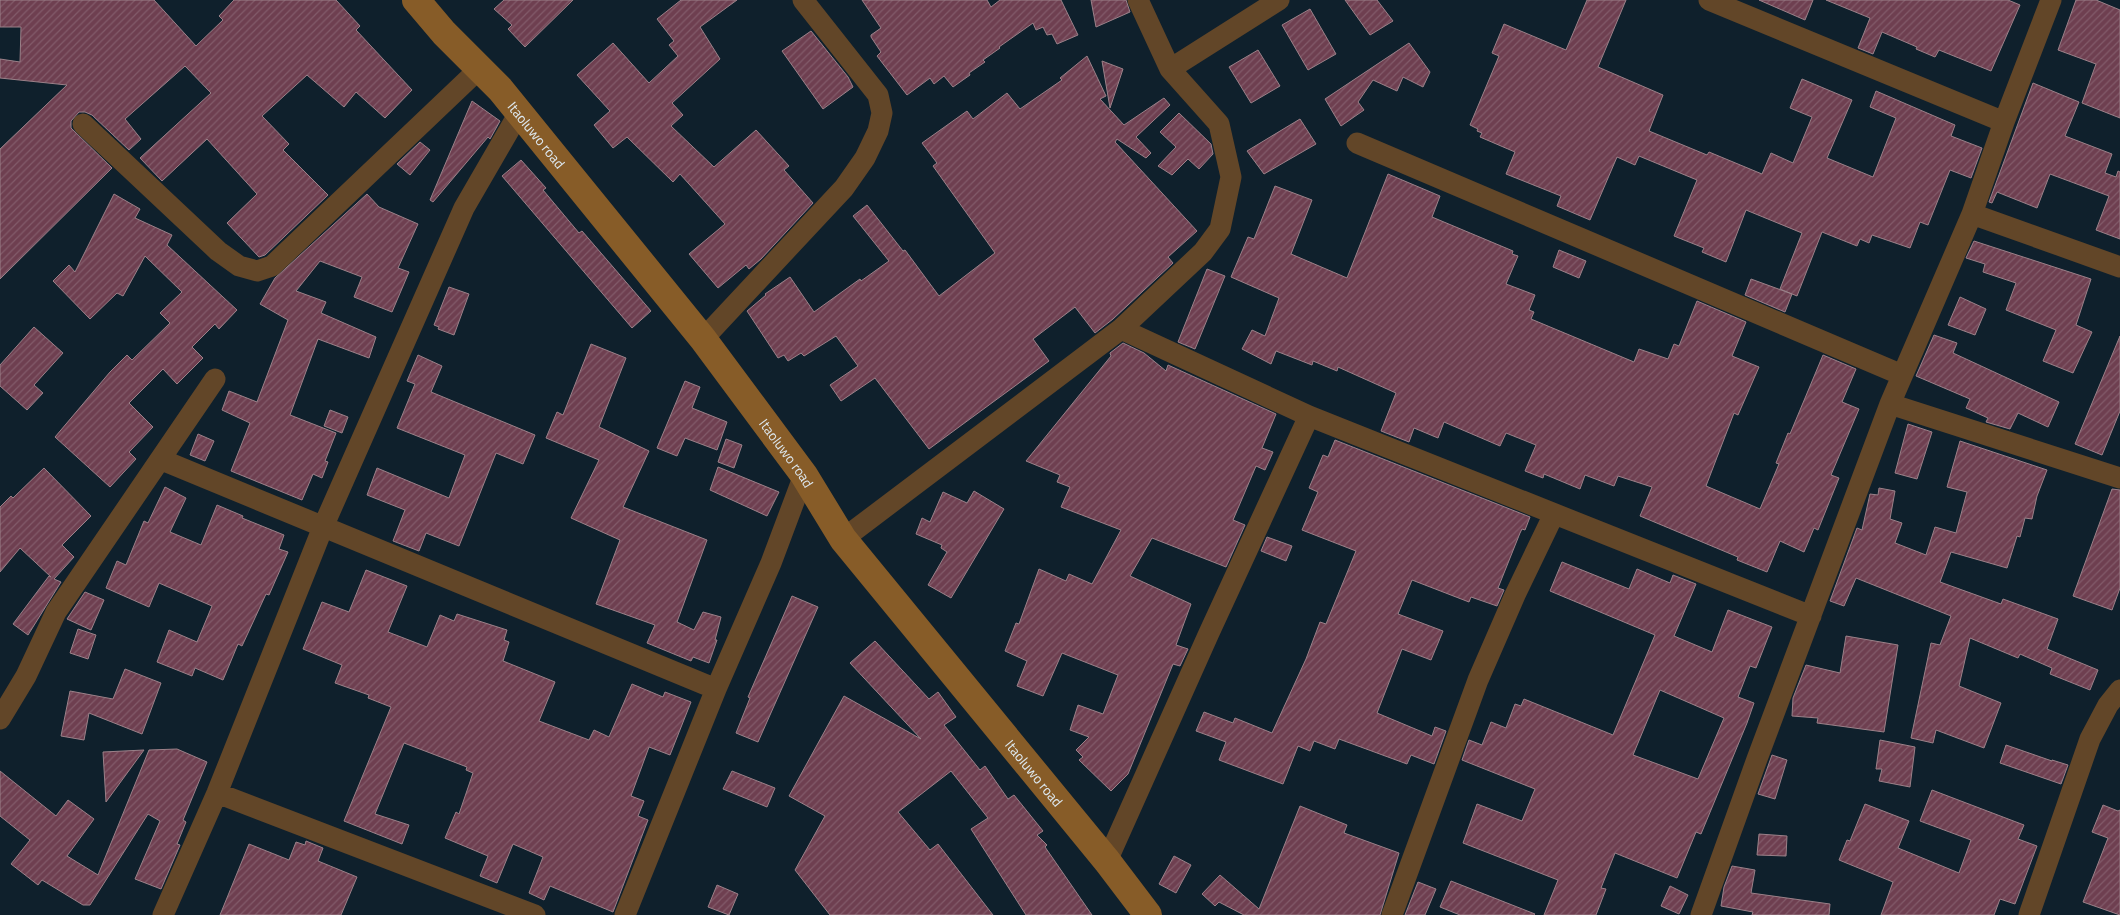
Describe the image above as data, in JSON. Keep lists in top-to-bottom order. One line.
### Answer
{"streets":{"street":["Itaoluwo road"]}}
